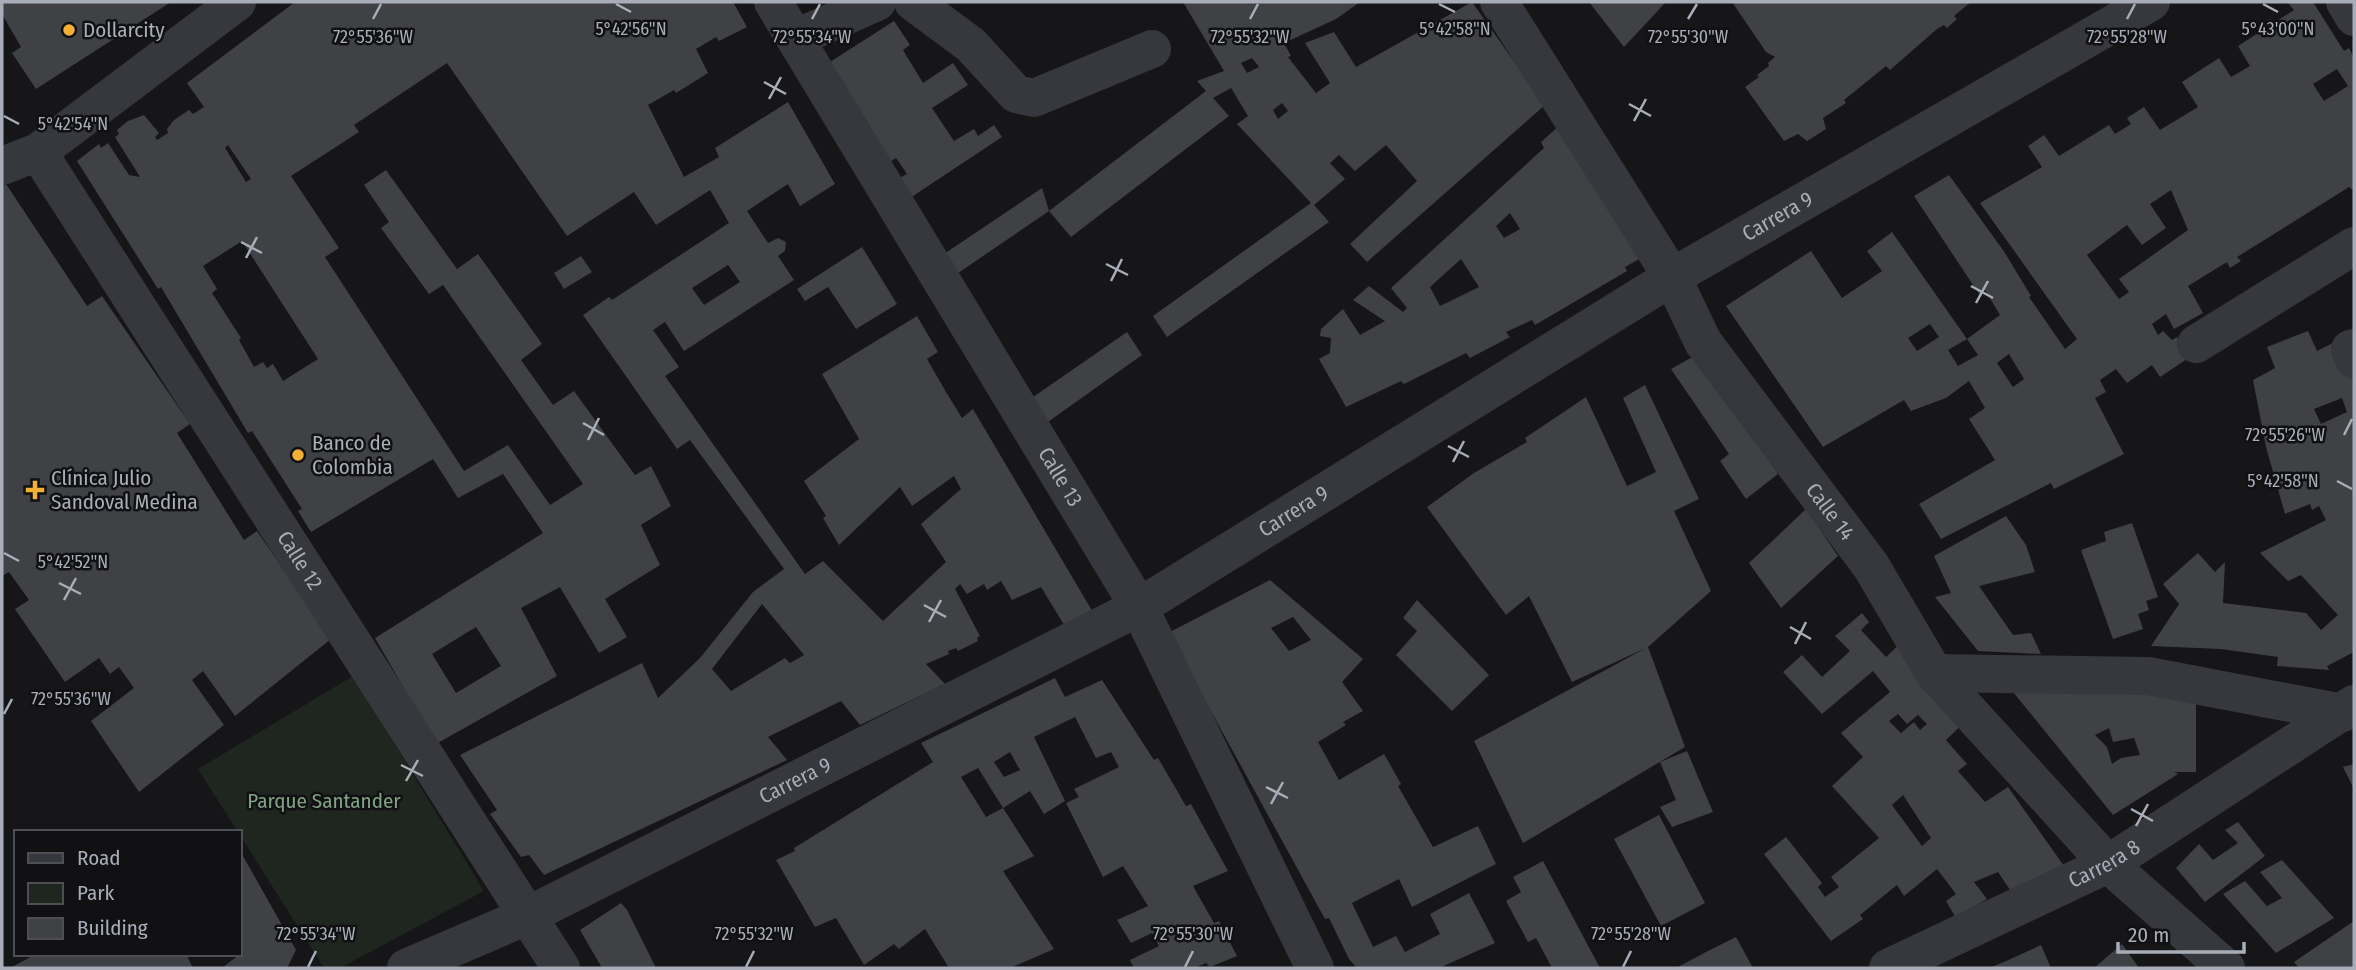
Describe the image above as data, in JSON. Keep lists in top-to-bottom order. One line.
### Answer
{"streets":{"street":["Carrera 9","Calle 13","Calle 14","Calle 12","Carrera 8"]},"crossings":[["Carrera 9","Calle 13"],["Carrera 9","Calle 14"],["Carrera 9","Calle 12"],["Calle 14","Carrera 8"]],"parks":["Parque Santander"],"places":{"other":["Dollarcity","Banco de Colombia"],"health":["Clínica Julio Sandoval Medina"]},"legend":["Road","Park","Building"],"scale_bar":"20 m","coordinates":["5°42'56\"N","5°42'58\"N","5°43'00\"N","72°55'36\"W","72°55'34\"W","72°55'30\"W","72°55'32\"W","72°55'28\"W","5°42'54\"N","72°55'26\"W","5°42'52\"N"]}
